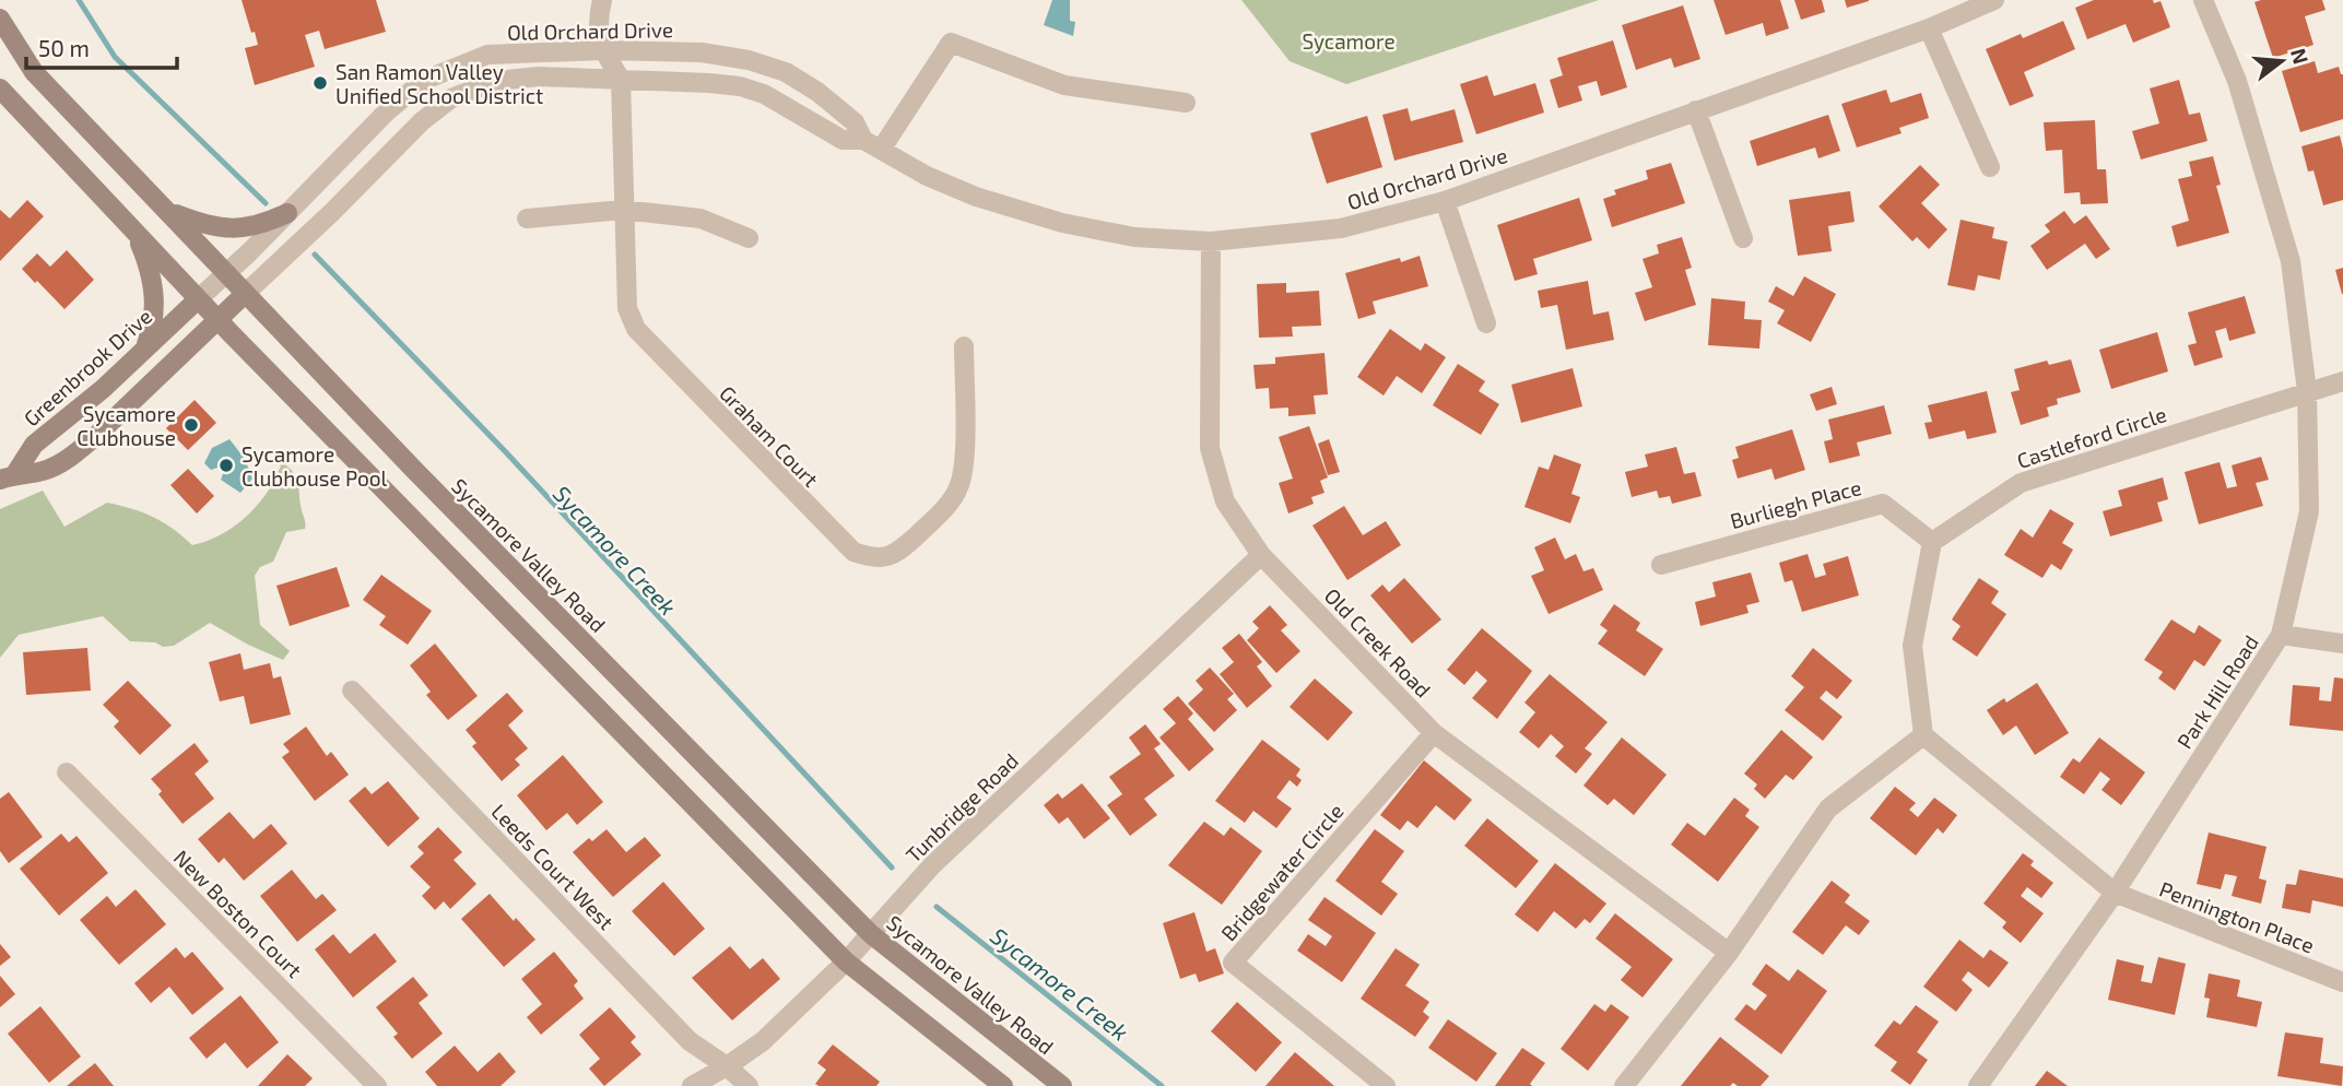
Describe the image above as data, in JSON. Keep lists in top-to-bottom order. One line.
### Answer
{"streets":{"main road":["Greenbrook Drive","Sycamore Valley Road"],"street":["Old Orchard Drive","Graham Court","Castleford Circle","Burliegh Place","Old Creek Road","Park Hill Road","Tunbridge Road","Leeds Court West","Bridgewater Circle","New Boston Court","Pennington Place"]},"crossings":[["Old Orchard Drive","Greenbrook Drive"],["Old Orchard Drive","Graham Court"],["Old Orchard Drive","Sycamore Valley Road"],["Old Orchard Drive","Old Creek Road"],["Greenbrook Drive","Sycamore Valley Road"],["Castleford Circle","Burliegh Place"],["Castleford Circle","Park Hill Road"],["Sycamore Valley Road","Tunbridge Road"],["Old Creek Road","Tunbridge Road"],["Old Creek Road","Bridgewater Circle"],["Park Hill Road","Pennington Place"],["Tunbridge Road","Leeds Court West"]],"water":["Sycamore Creek"],"parks":["Sycamore"],"places":["San Ramon Valley Unified School District","Sycamore Clubhouse","Sycamore Clubhouse Pool"],"scale_bar":"50 m","north":"right"}
